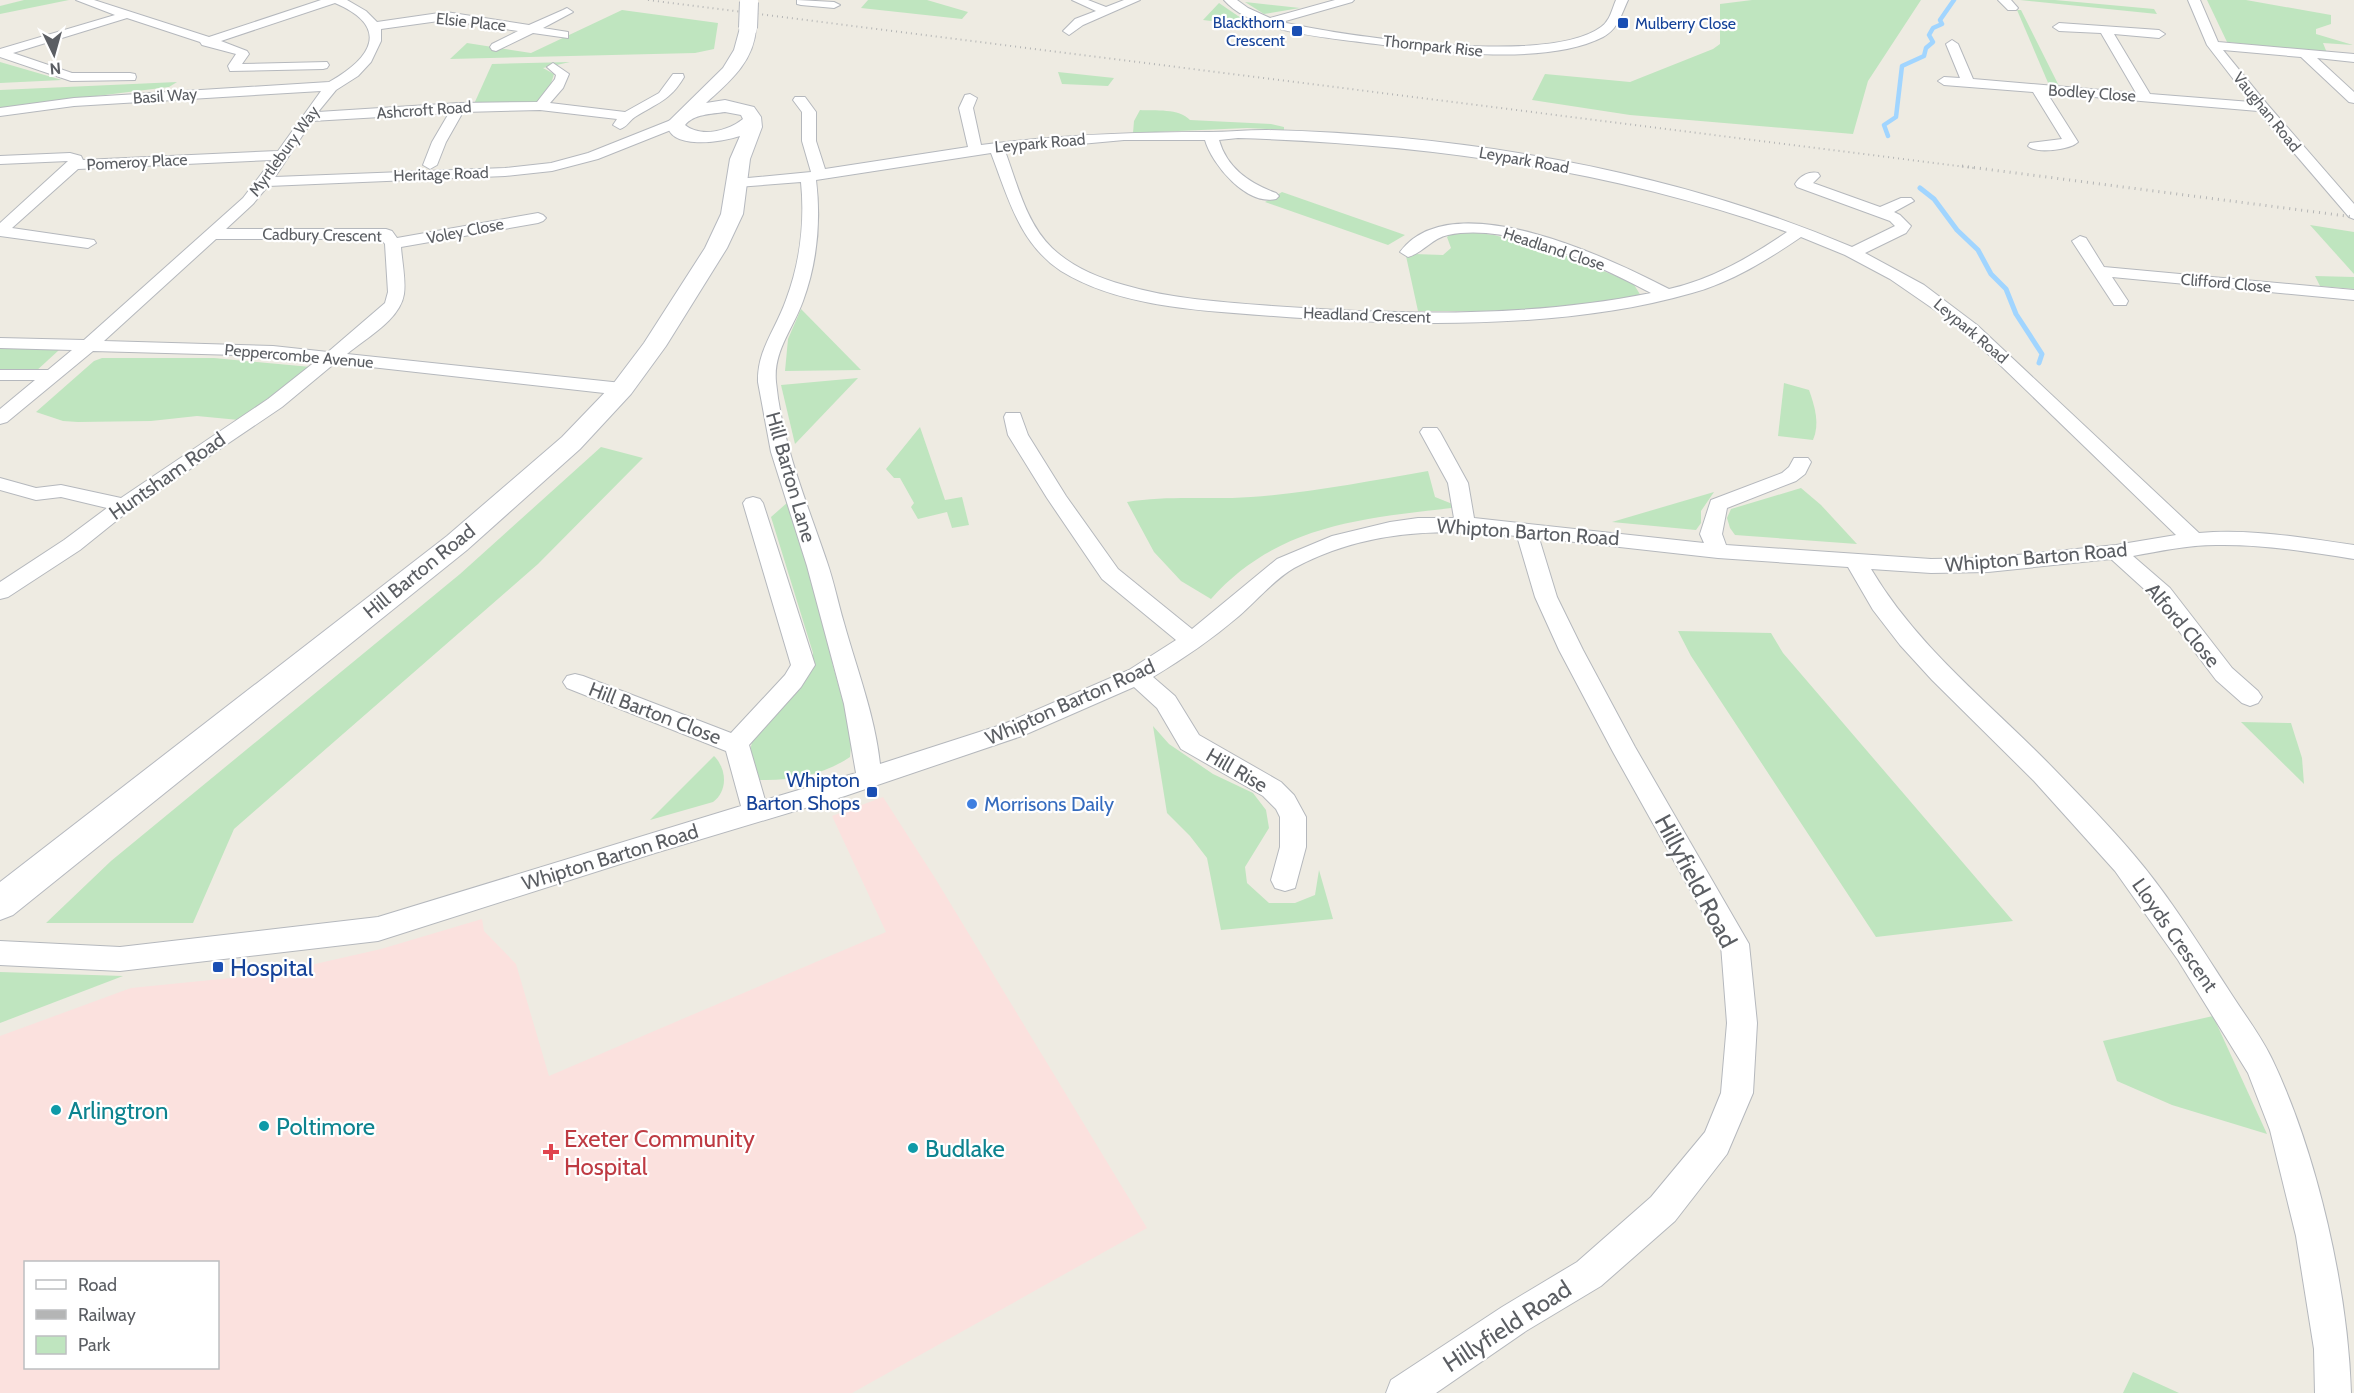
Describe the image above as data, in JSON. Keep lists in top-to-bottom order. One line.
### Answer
{"streets":{"main road":["Hill Barton Road"],"street":["Elsie Place","Thornpark Rise","Bodley Close","Basil Way","Ashcroft Road","Vaughan Road","Leypark Road","Myrtlebury Way","Pomeroy Place","Heritage Road","Voley Close","Cadbury Crescent","Headland Close","Clifford Close","Headland Crescent","Peppercombe Avenue","Huntsham Road","Hill Barton Lane","Whipton Barton Road","Alford Close","Hill Barton Close","Hill Rise","Hillyfield Road","Lloyds Crescent"]},"crossings":[["Elsie Place","Myrtlebury Way"],["Bodley Close","Vaughan Road"],["Basil Way","Myrtlebury Way"],["Ashcroft Road","Myrtlebury Way"],["Leypark Road","Headland Crescent"],["Leypark Road","Hill Barton Lane"],["Leypark Road","Whipton Barton Road"],["Leypark Road","Hill Barton Road"],["Myrtlebury Way","Pomeroy Place"],["Myrtlebury Way","Heritage Road"],["Myrtlebury Way","Cadbury Crescent"],["Myrtlebury Way","Peppercombe Avenue"],["Voley Close","Cadbury Crescent"],["Cadbury Crescent","Peppercombe Avenue"],["Cadbury Crescent","Huntsham Road"],["Headland Close","Headland Crescent"],["Peppercombe Avenue","Huntsham Road"],["Peppercombe Avenue","Hill Barton Road"],["Hill Barton Lane","Whipton Barton Road"],["Whipton Barton Road","Alford Close"],["Whipton Barton Road","Hill Rise"],["Whipton Barton Road","Hillyfield Road"],["Whipton Barton Road","Lloyds Crescent"]],"places":{"transit":["Mulberry Close","Blackthorn Crescent","Whipton Barton Shops","Hospital"],"other":["Morrisons Daily","Arlingtron","Poltimore","Budlake"],"health":["Exeter Community Hospital"]},"legend":["Road","Railway","Park"],"north":"bottom"}
